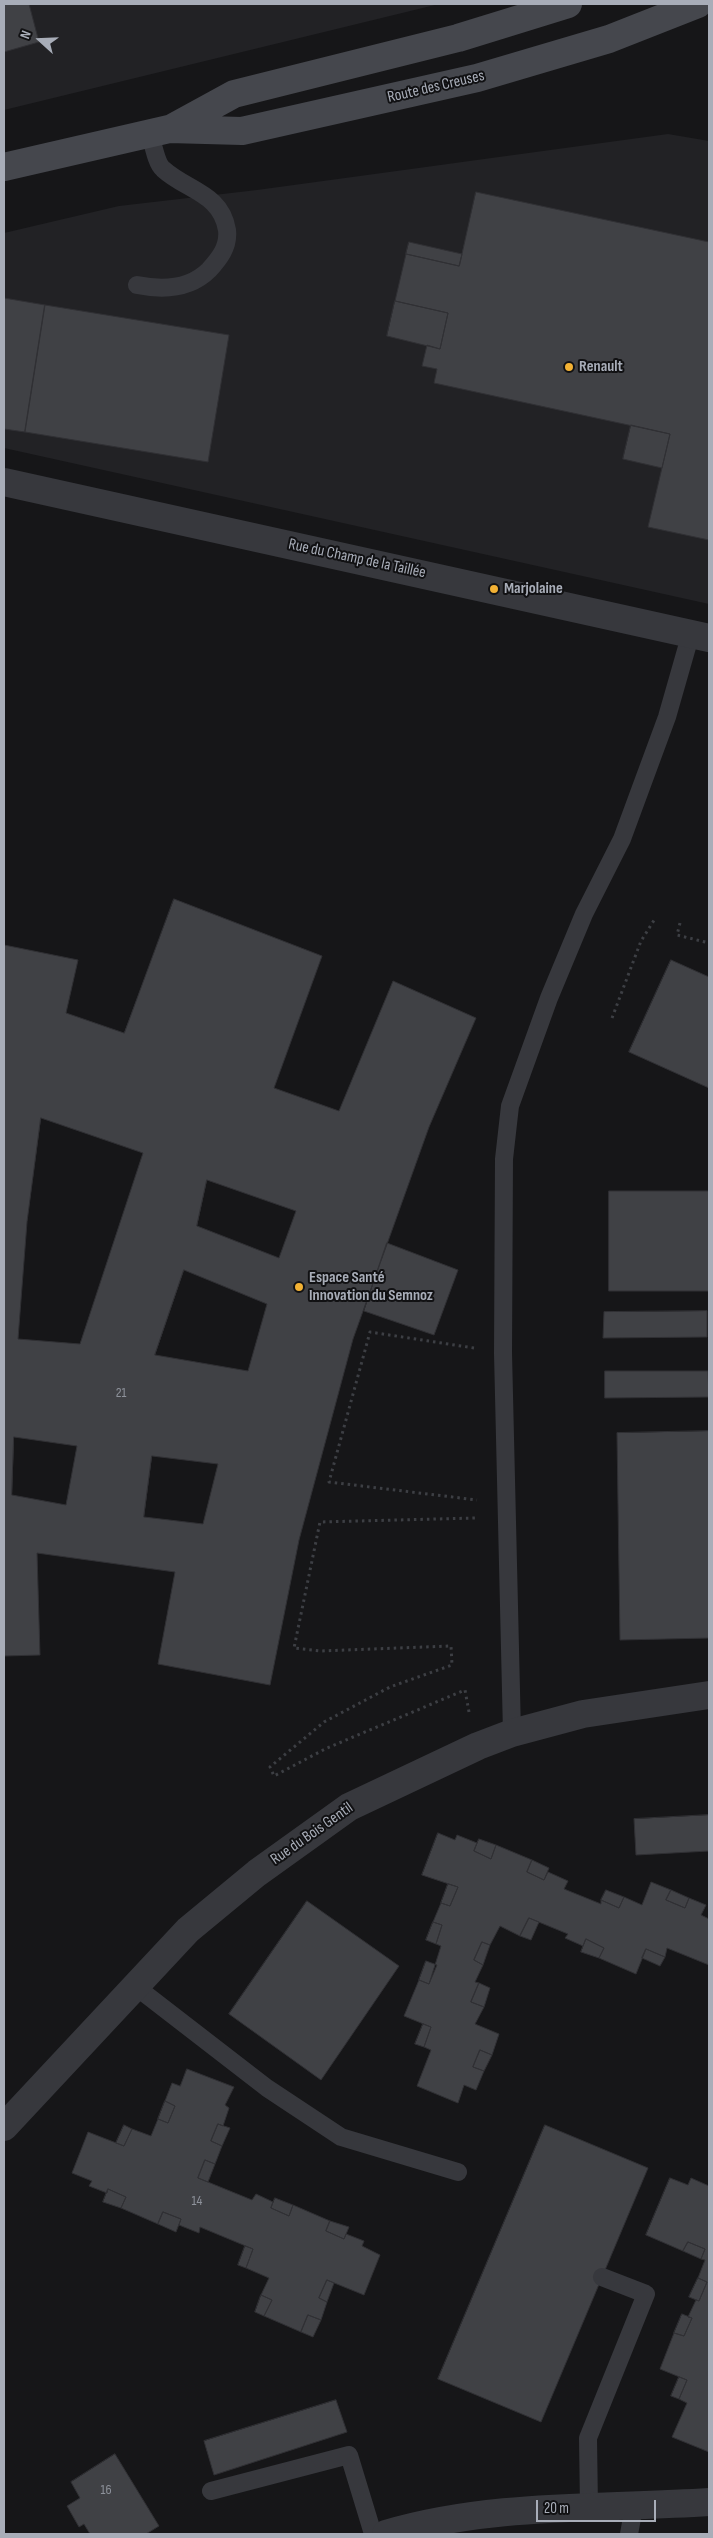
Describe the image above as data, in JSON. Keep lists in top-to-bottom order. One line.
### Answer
{"streets":{"main road":["Route des Creuses"],"street":["Rue du Champ de la Taillée","Rue du Bois Gentil"]},"places":["Renault","Marjolaine","Espace Santé Innovation du Semnoz"],"house_numbers":["21","14","16"],"scale_bar":"20 m","north":"left"}
